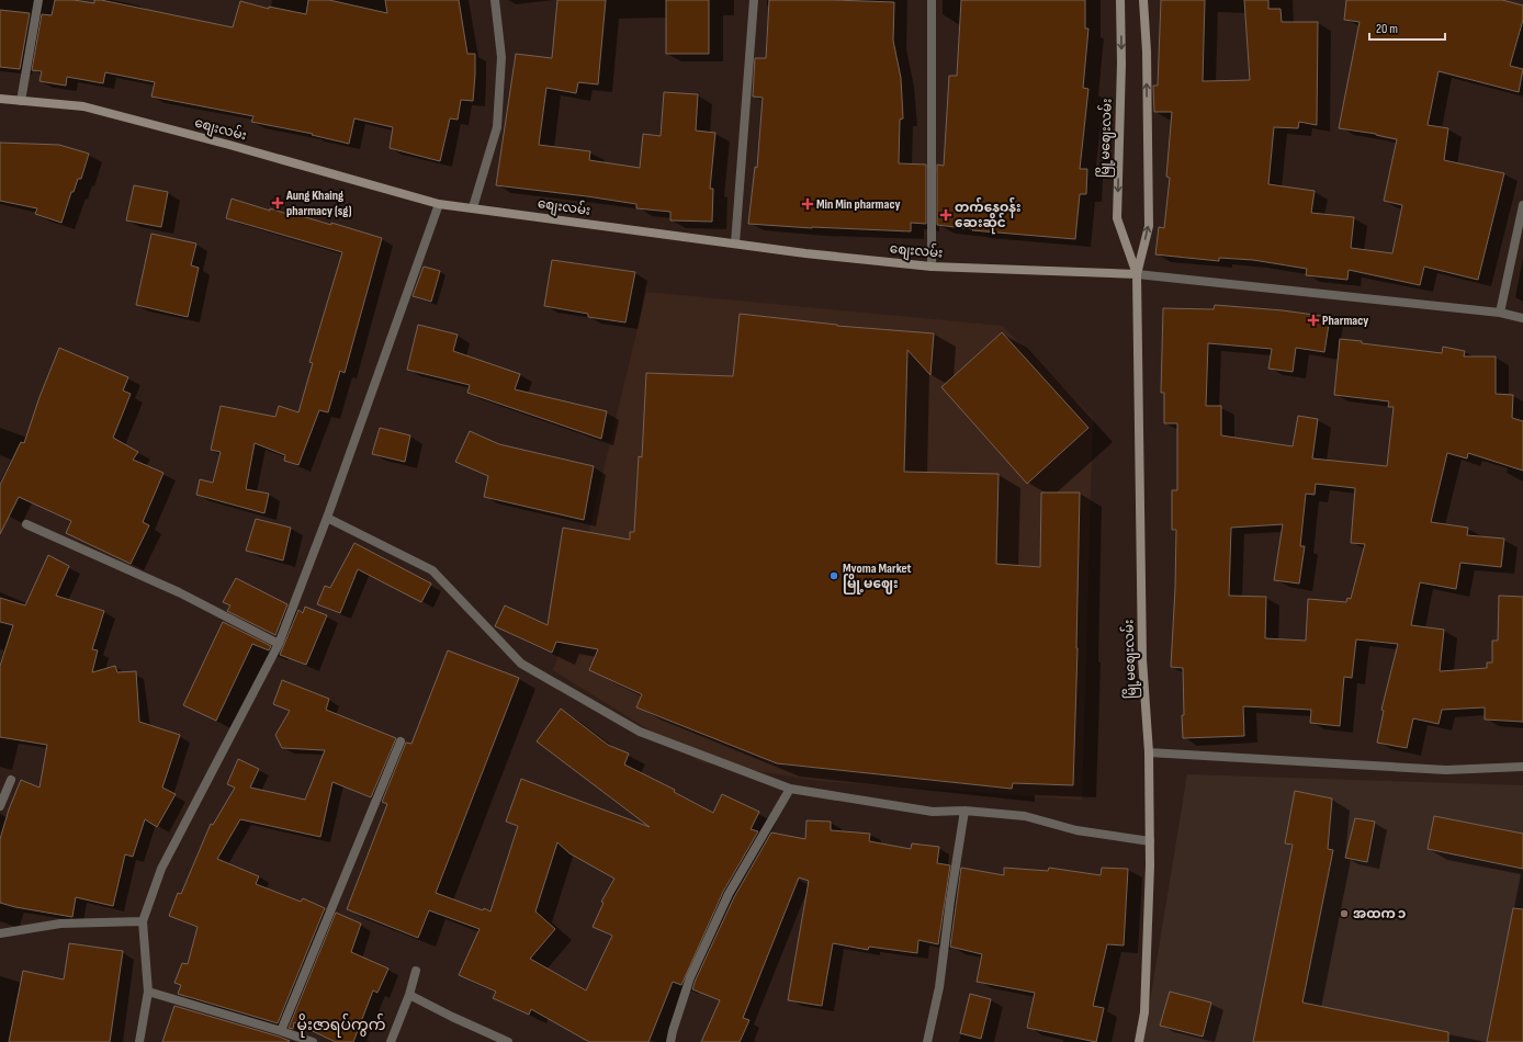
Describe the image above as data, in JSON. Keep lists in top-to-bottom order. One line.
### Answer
{"streets":{"main road":["စျေးလမ်း","မြို့မဈေးလမ်း"]},"crossings":[["စျေးလမ်း","မြို့မဈေးလမ်း"]],"districts":["မိုးဇာရပ်ကွက်"],"places":{"health":["Aung Khaing pharmacy (sg)","Min Min pharmacy","တက်နေဝန်း ဆေးဆိုင်","Pharmacy"],"other":["Myoma Market မြို့မဈေး","အထက ၁"]},"scale_bar":"20 m"}
